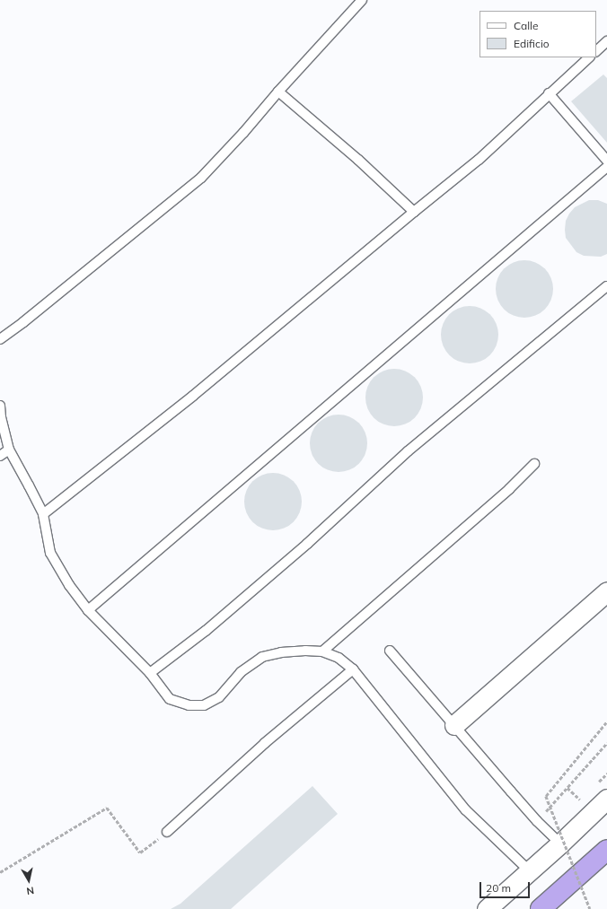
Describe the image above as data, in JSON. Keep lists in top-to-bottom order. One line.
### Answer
{"legend":["Calle","Edificio"],"scale_bar":"20 m","north":"bottom"}
